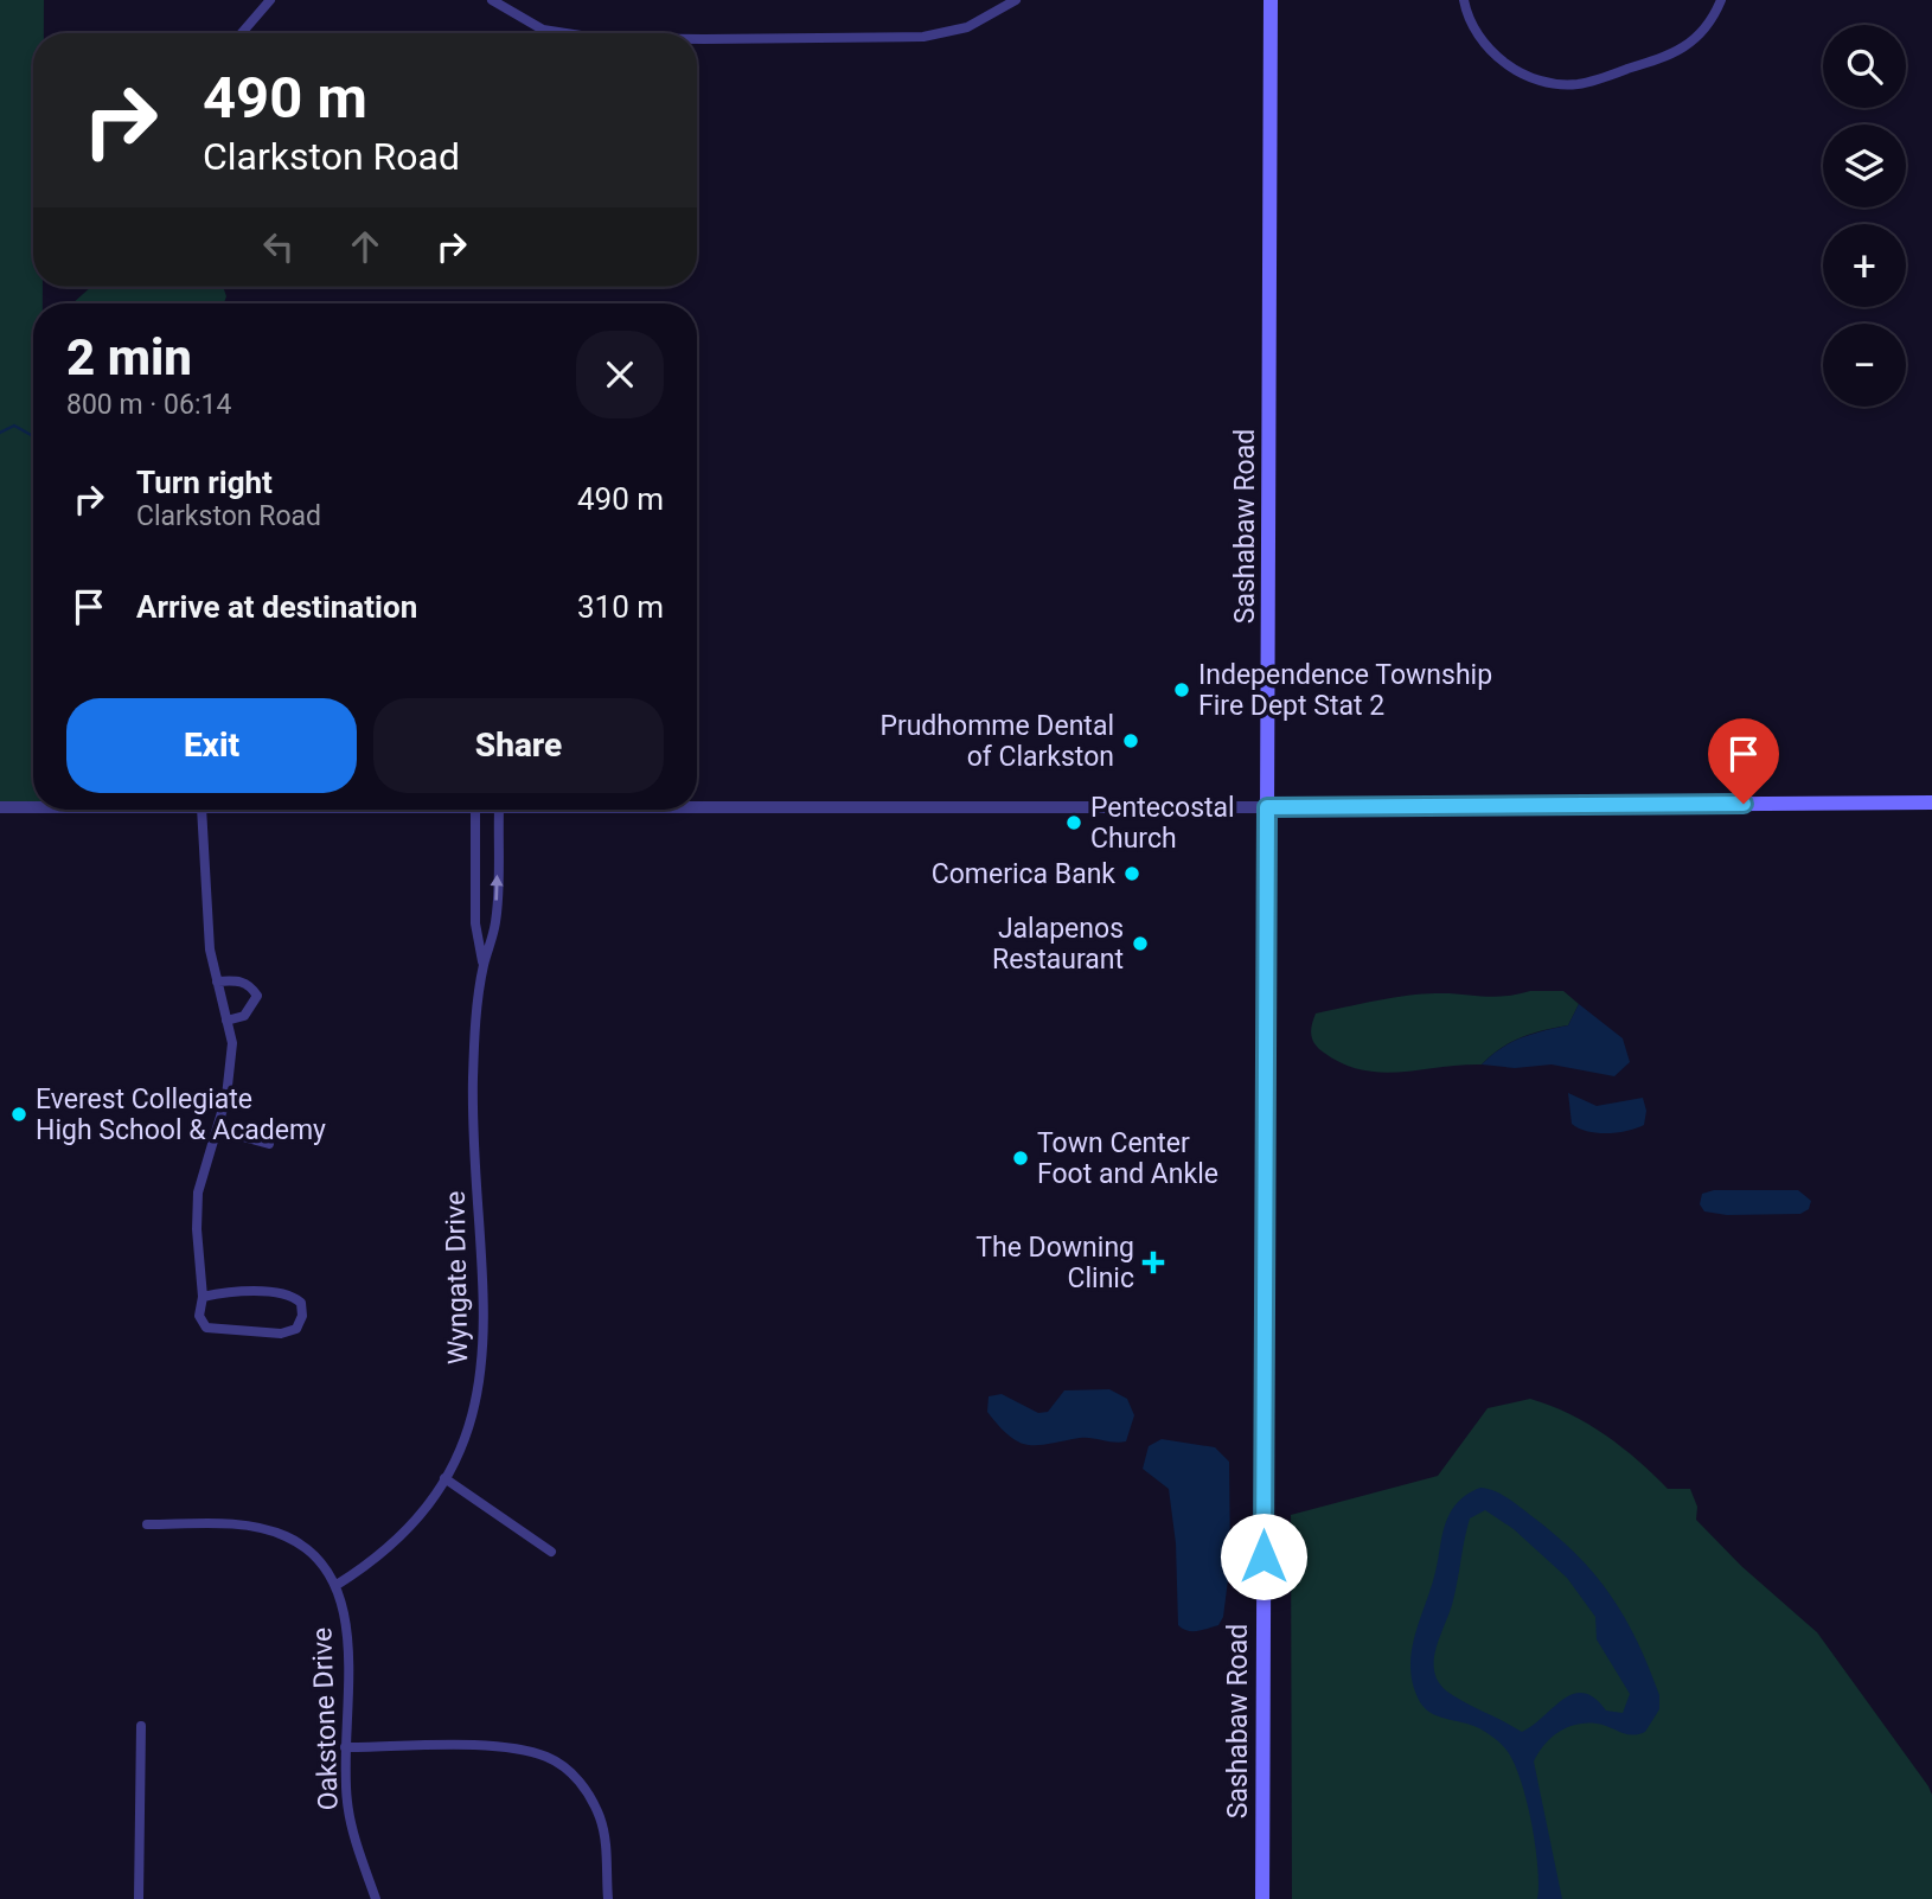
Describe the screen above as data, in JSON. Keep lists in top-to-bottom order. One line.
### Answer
{"streets":{"main road":["Sashabaw Road"],"street":["Wyngate Drive","Oakstone Drive"]},"crossings":[["Wyngate Drive","Oakstone Drive"]],"places":{"other":["Independence Township Fire Dept Stat 2","Prudhomme Dental of Clarkston","Pentecostal Church","Comerica Bank","Jalapenos Restaurant","Everest Collegiate High School & Academy","Town Center Foot and Ankle"],"health":["The Downing Clinic"]},"page":{"map_buttons":["+","−"],"turn":["490 m","Clarkston Road"],"heading":["2 min","800 m · 06:14"],"list":[{"name":"Turn right","note":"Clarkston Road","value":"490 m"},{"name":"Arrive at destination","value":"310 m"}],"buttons":["Exit","Share"]}}
